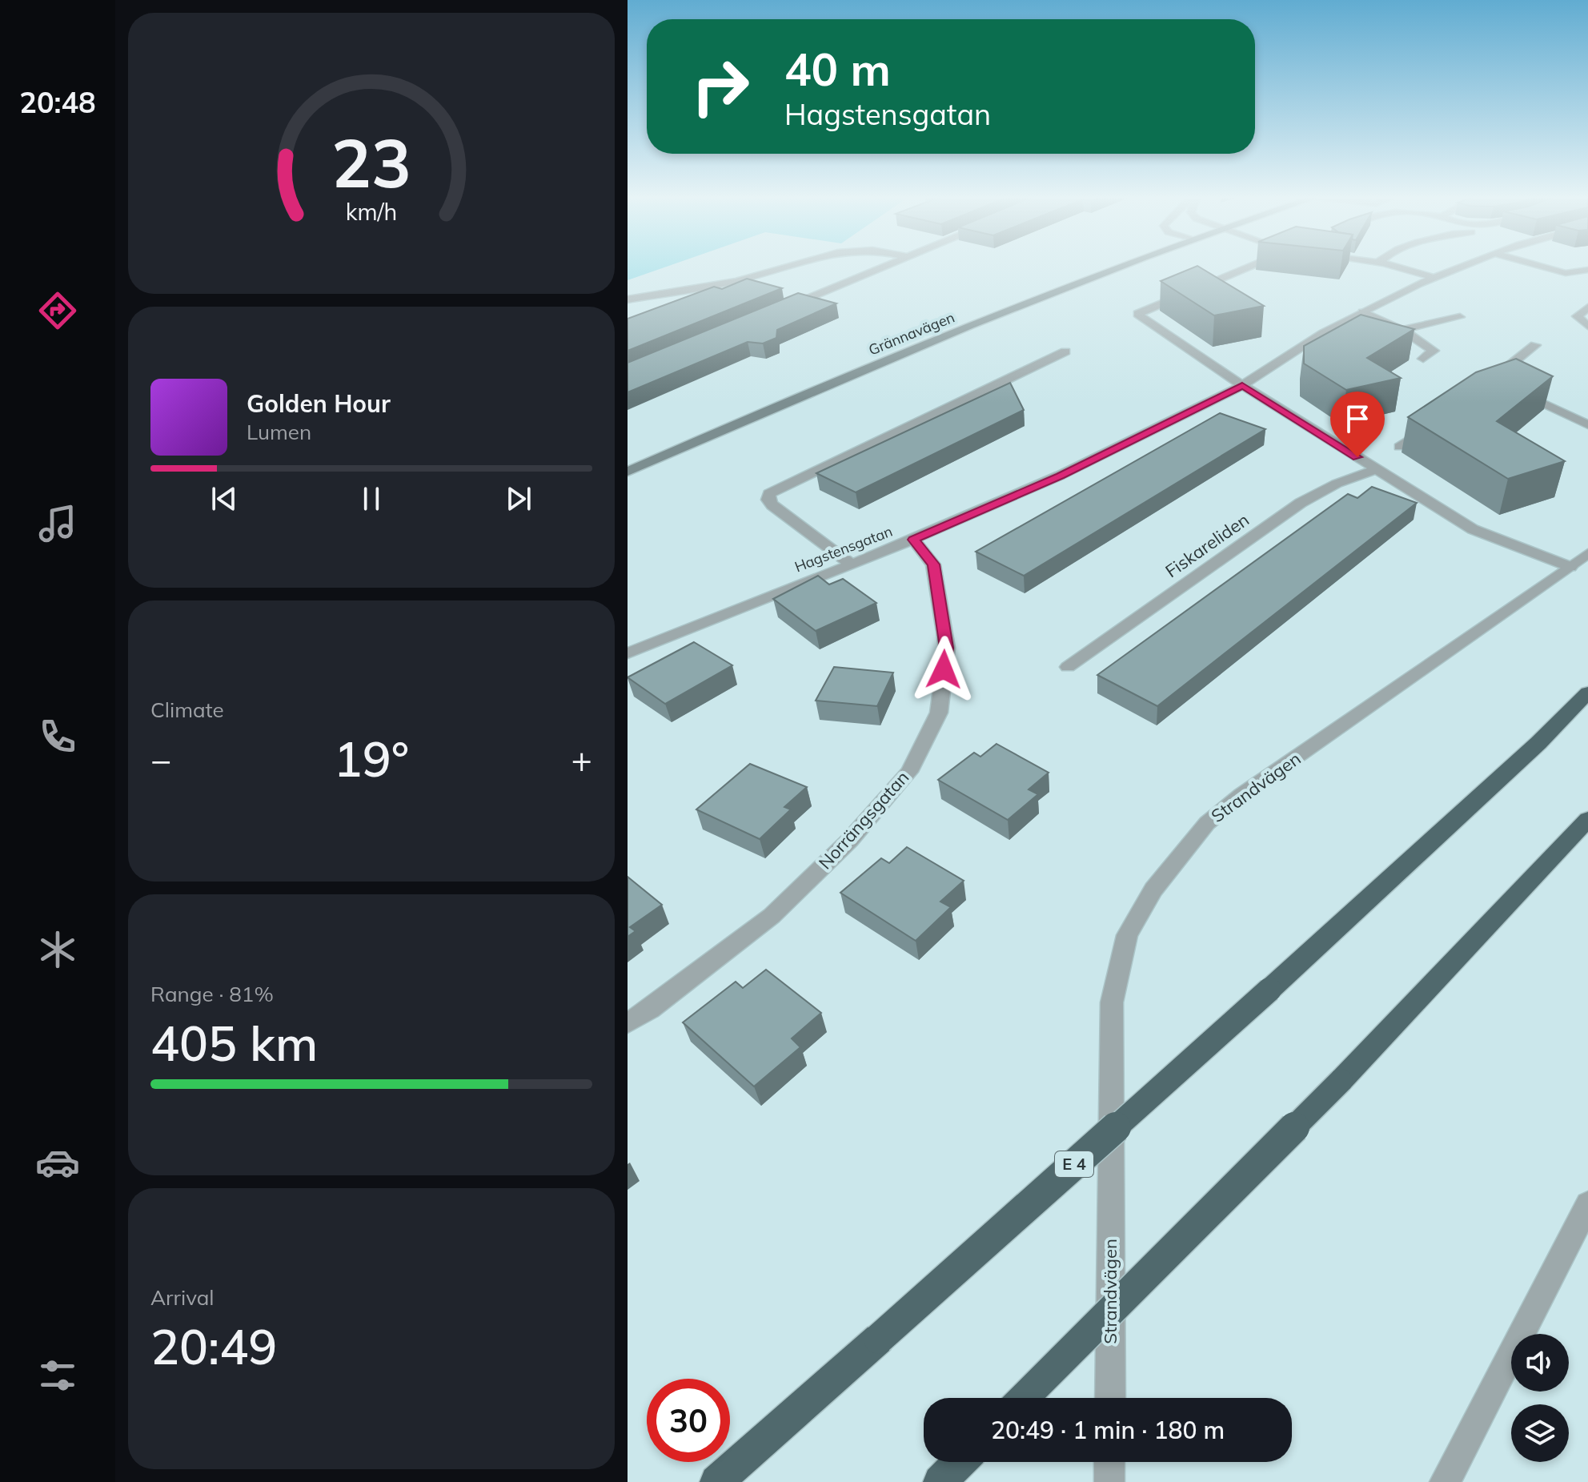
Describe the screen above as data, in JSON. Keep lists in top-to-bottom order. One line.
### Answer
{"streets":{"highway":["E 4"],"main road":["Grännavägen"],"street":["Fiskareliden","Hagstensgatan","Strandvägen","Norrängsgatan"]},"crossings":[["Hagstensgatan","Norrängsgatan"]],"page":{"tabs":"20:48","turn":["40 m","Hagstensgatan"],"song":["Golden Hour","Lumen"],"tile":["Climate",["Range · 81%","405 km"],["Arrival","20:49"]],"heat":["−","19°","+"],"limit":"30","trip":"20:49 · 1 min · 180 m","gauge":["23","km/h"]}}
